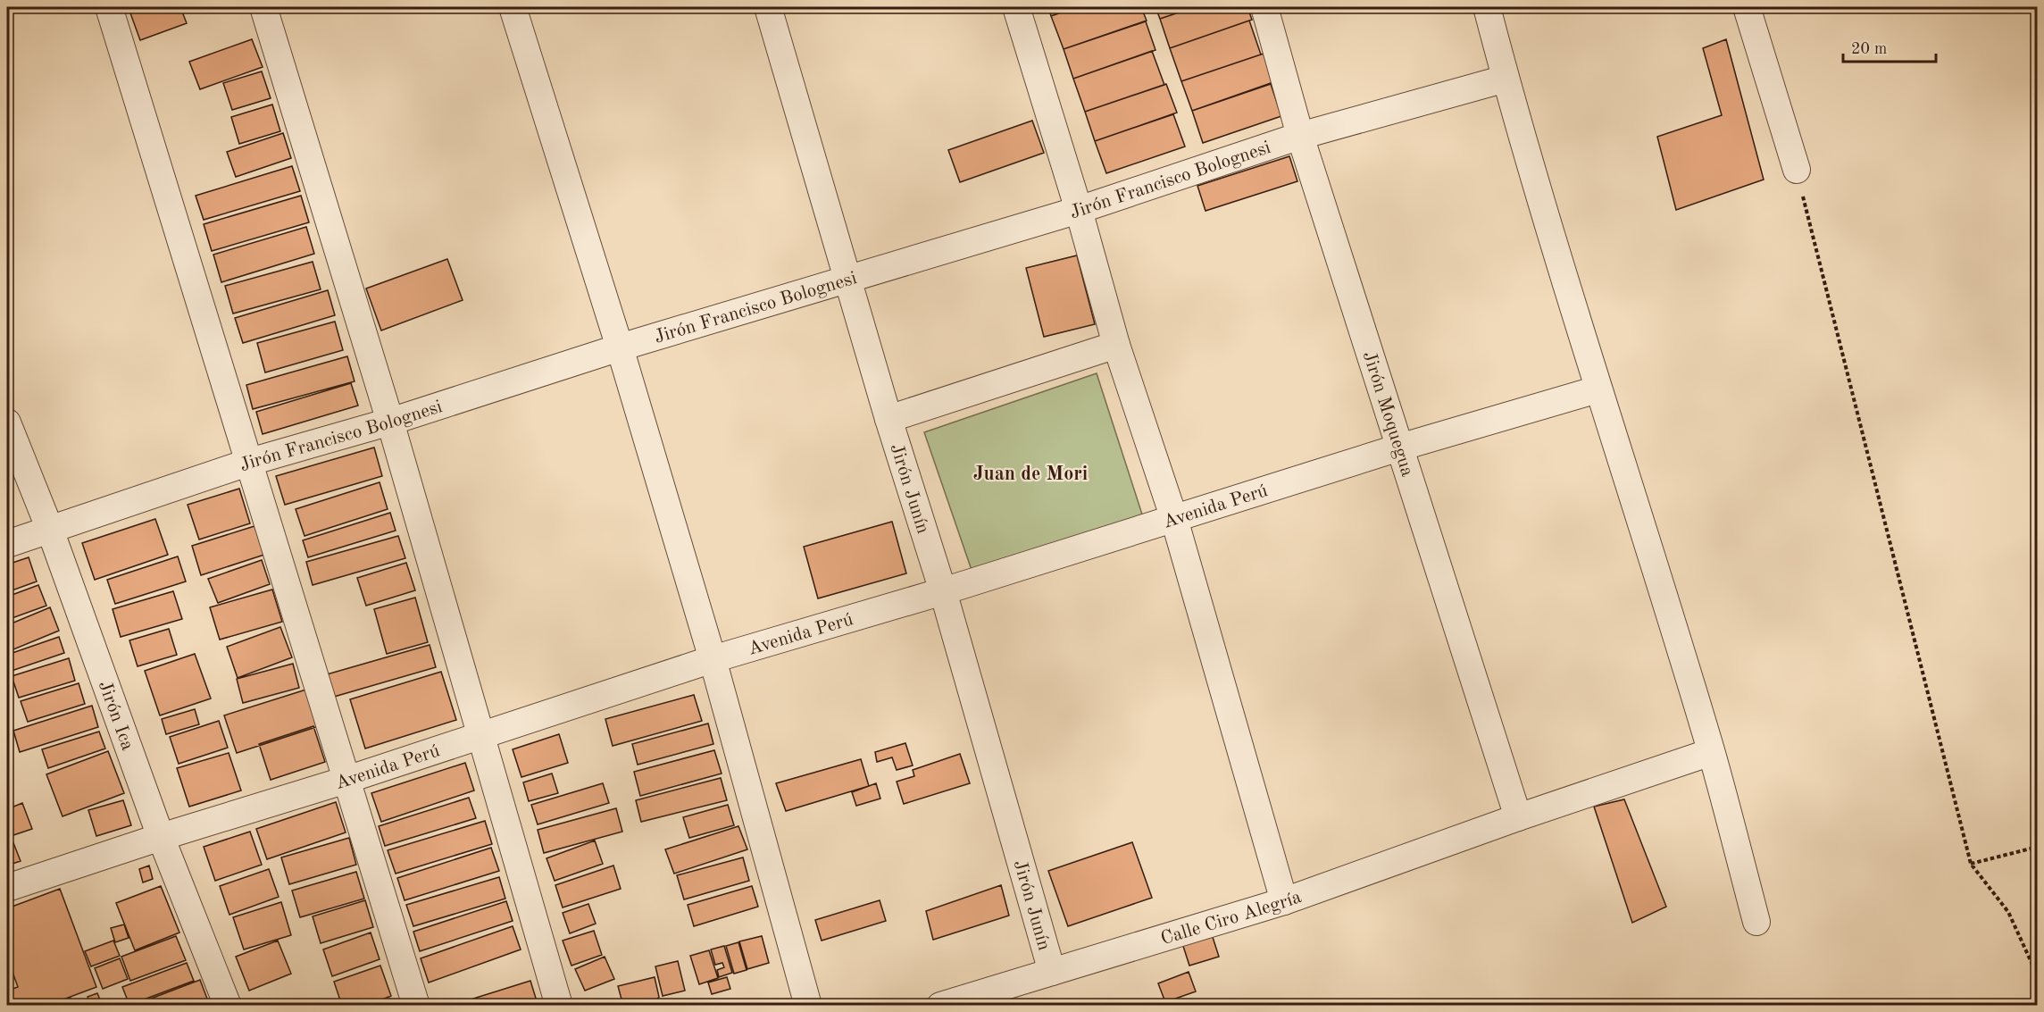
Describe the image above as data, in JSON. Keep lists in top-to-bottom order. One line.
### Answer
{"streets":{"street":["Jirón Francisco Bolognesi","Jirón Moquegua","Jirón Junín","Avenida Perú","Jirón Ica","Calle Ciro Alegría"]},"crossings":[["Jirón Francisco Bolognesi","Jirón Moquegua"],["Jirón Francisco Bolognesi","Jirón Junín"],["Jirón Francisco Bolognesi","Jirón Ica"],["Jirón Moquegua","Avenida Perú"],["Jirón Moquegua","Calle Ciro Alegría"],["Jirón Junín","Avenida Perú"],["Jirón Junín","Calle Ciro Alegría"],["Avenida Perú","Jirón Ica"]],"districts":["Juan de Mori"],"scale_bar":"20 m"}
